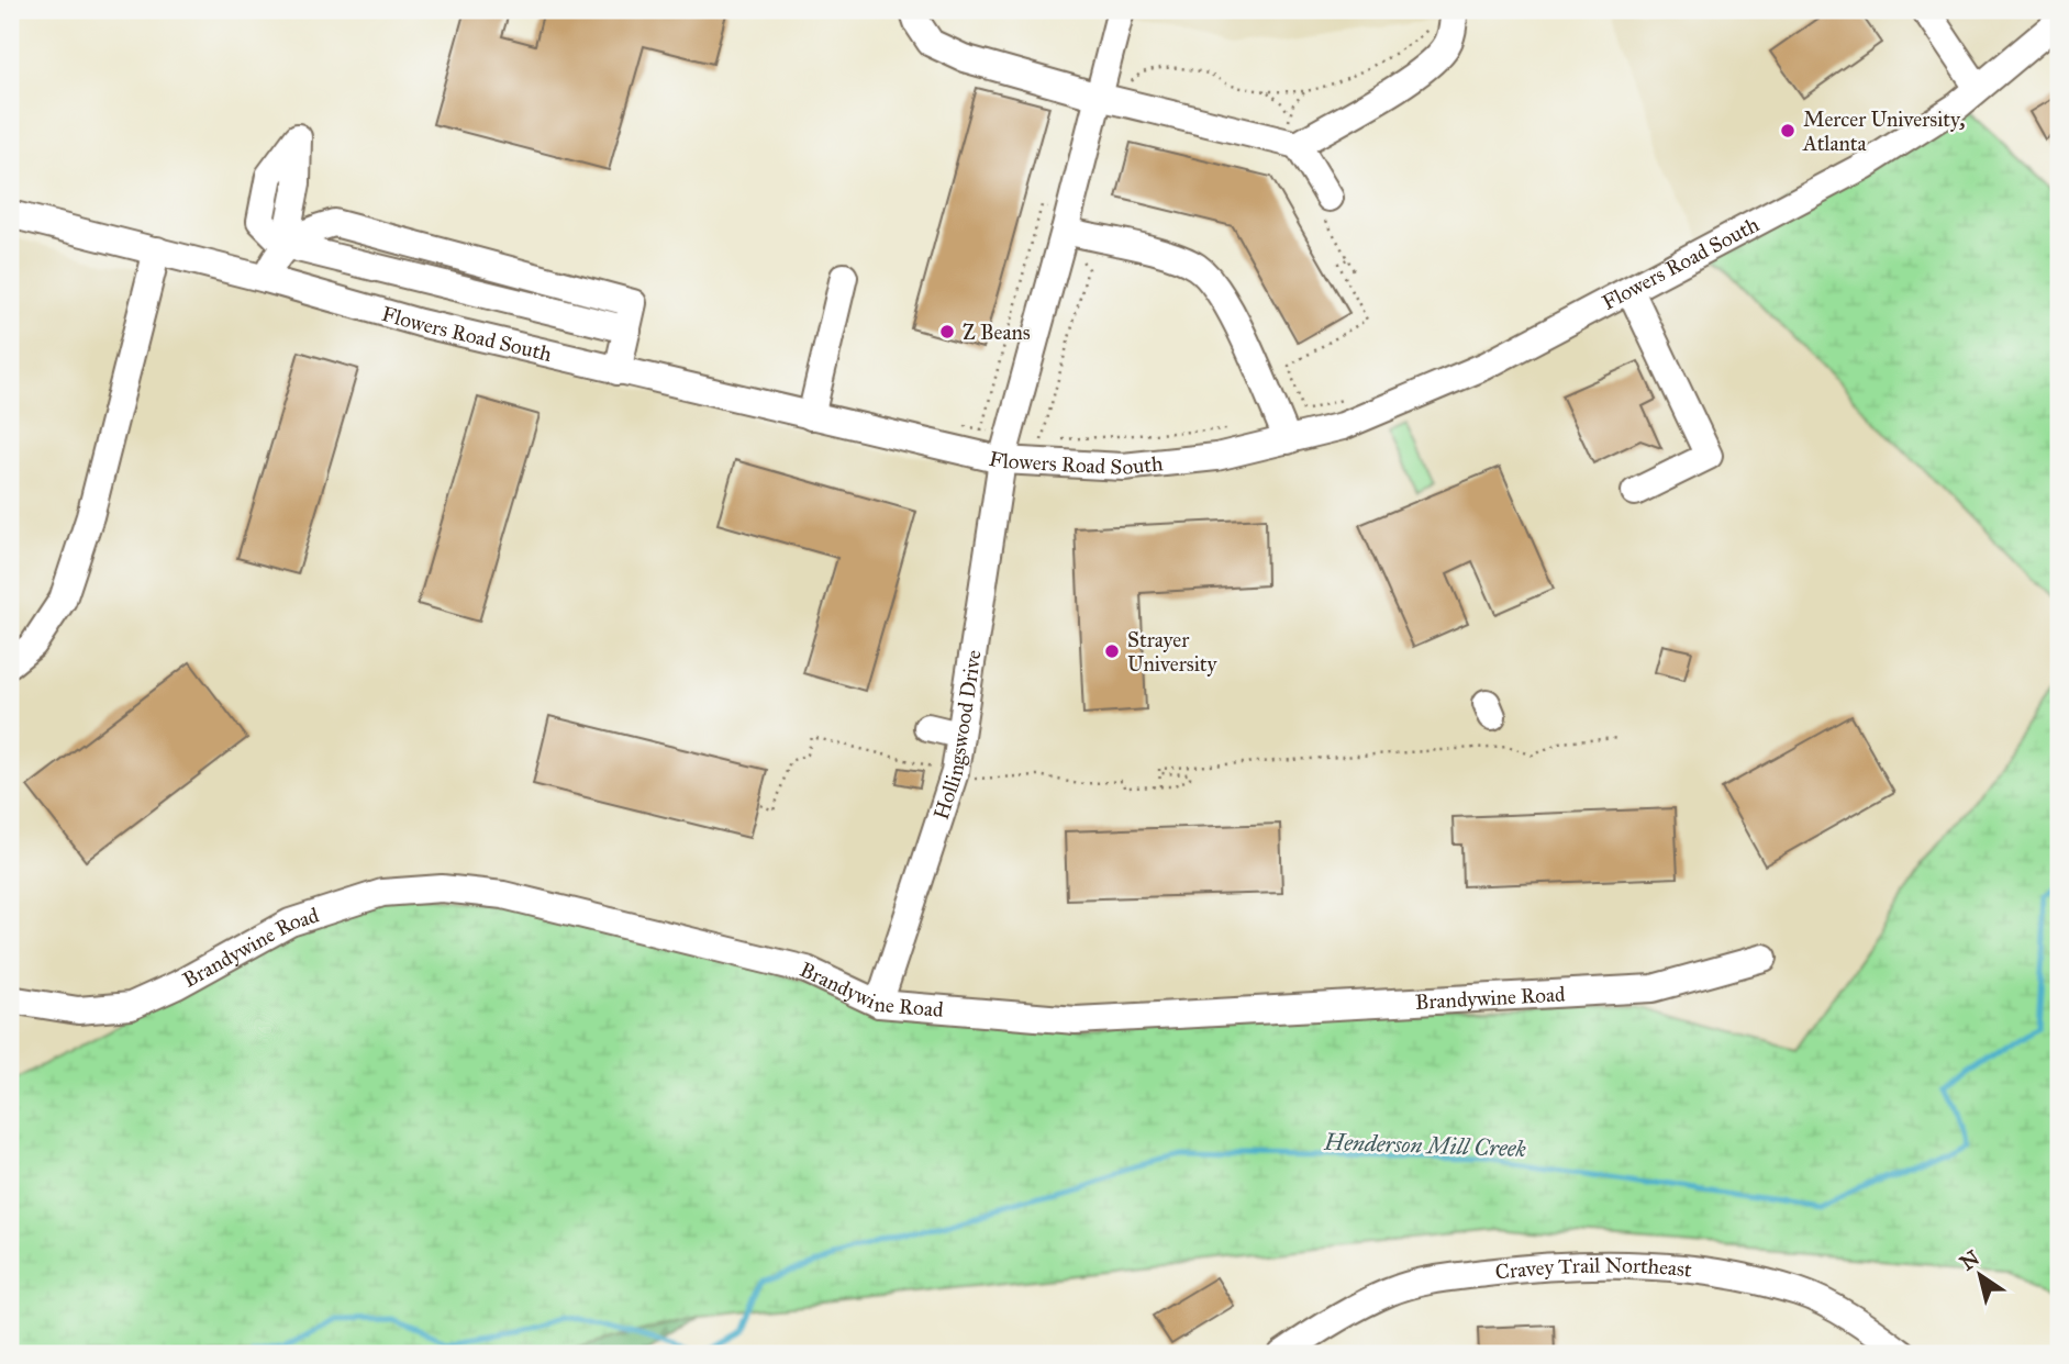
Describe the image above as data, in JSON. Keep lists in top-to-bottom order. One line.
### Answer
{"streets":{"street":["Flowers Road South","Hollingswood Drive","Brandywine Road","Cravey Trail Northeast"]},"crossings":[["Flowers Road South","Hollingswood Drive"],["Hollingswood Drive","Brandywine Road"]],"water":["Henderson Mill Creek"],"places":["Mercer University, Atlanta","Z Beans","Strayer University"],"north":"top left"}
